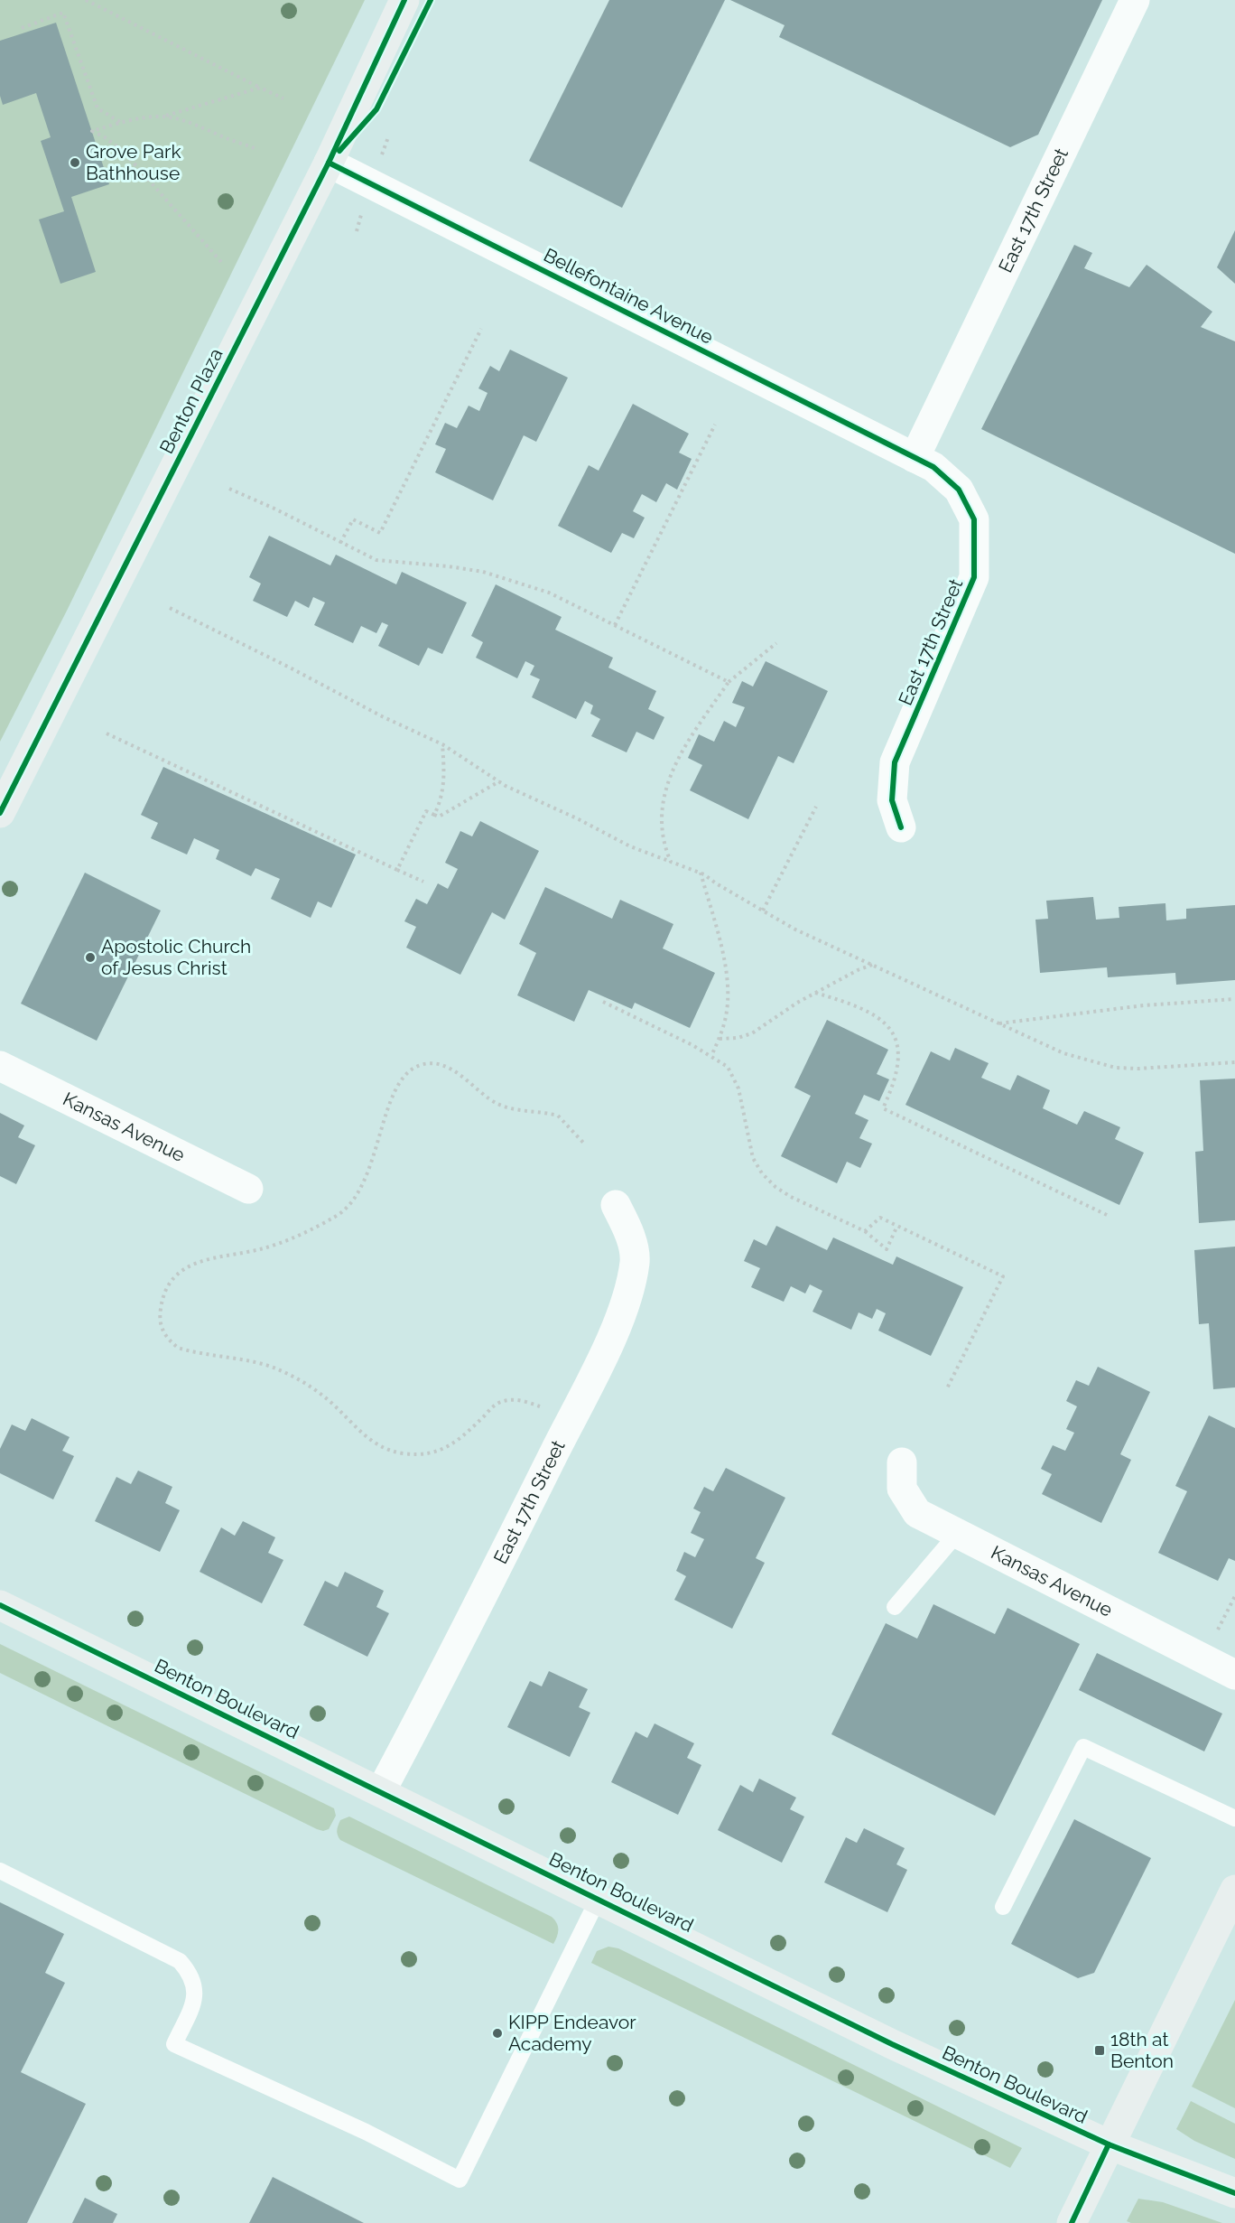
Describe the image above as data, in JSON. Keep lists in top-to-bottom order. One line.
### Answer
{"streets":{"street":["East 17th Street","Bellefontaine Avenue","Benton Plaza","Kansas Avenue","Benton Boulevard"]},"crossings":[["East 17th Street","Bellefontaine Avenue"],["East 17th Street","Benton Boulevard"],["Bellefontaine Avenue","Benton Plaza"]],"places":{"other":["Grove Park Bathhouse","Apostolic Church of Jesus Christ","KIPP Endeavor Academy"],"transit":["18th at Benton"]}}
